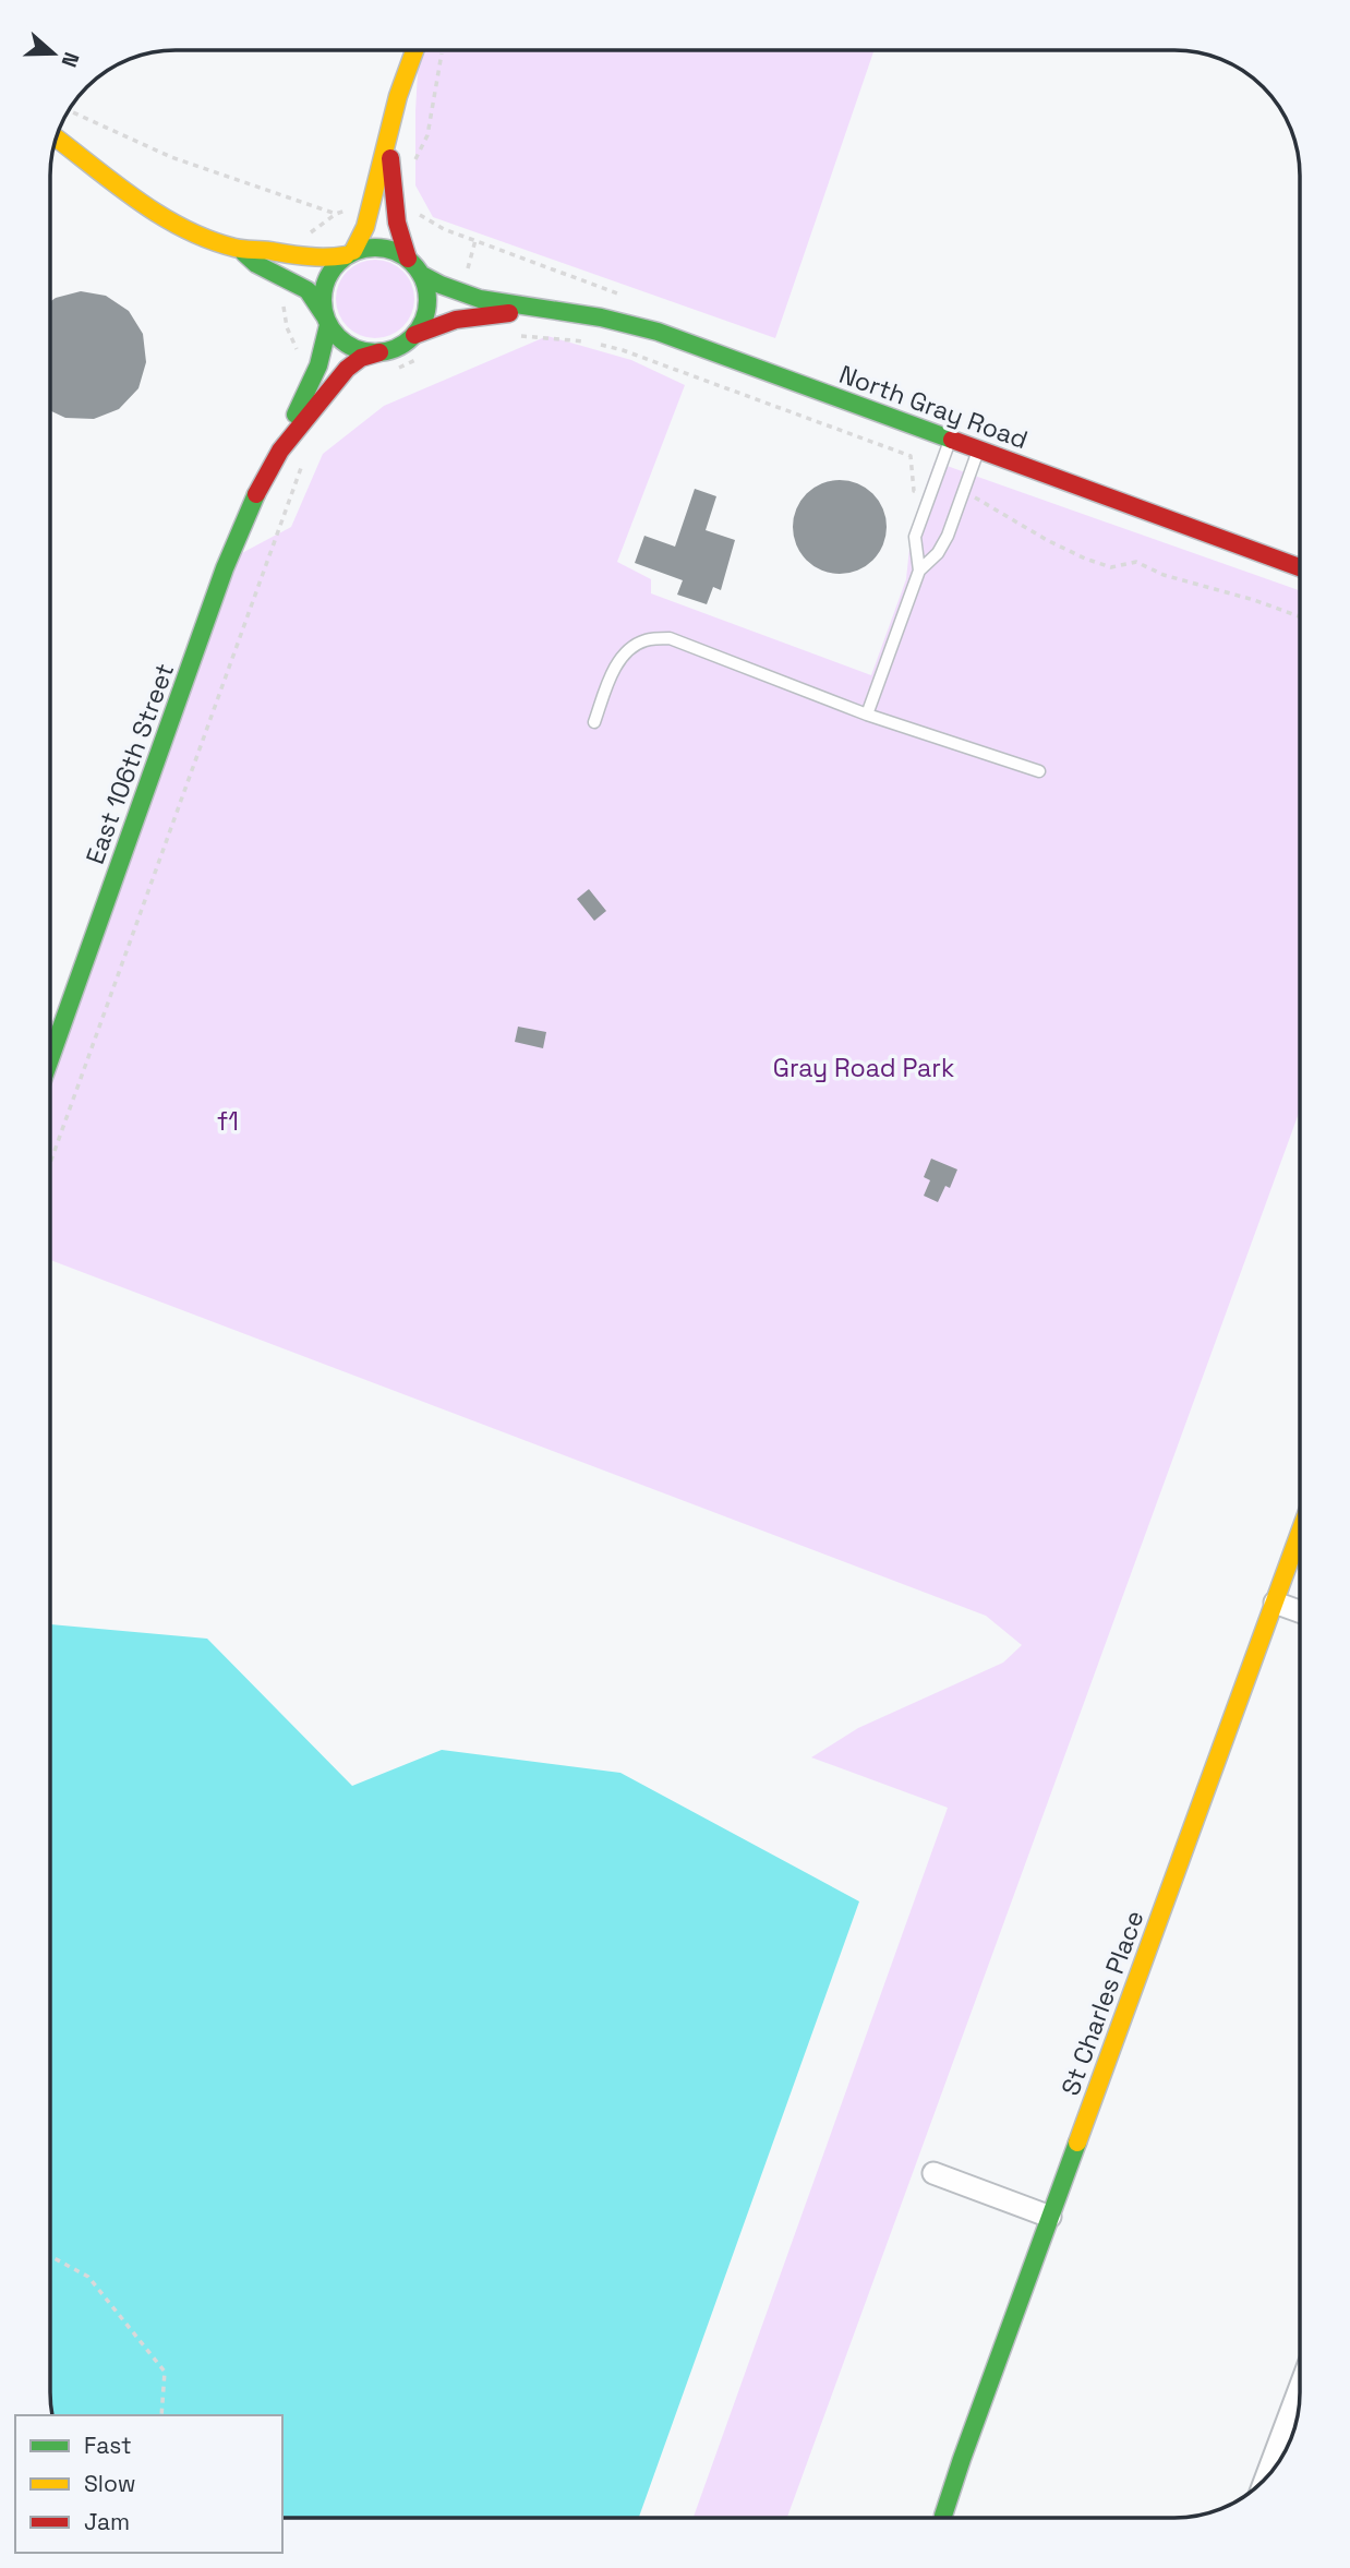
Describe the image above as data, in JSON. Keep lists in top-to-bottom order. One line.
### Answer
{"streets":{"street":["North Gray Road","East 106th Street","St Charles Place"]},"crossings":[["North Gray Road","East 106th Street"]],"parks":["Gray Road Park","f1"],"legend":["Fast","Slow","Jam"],"north":"right"}
